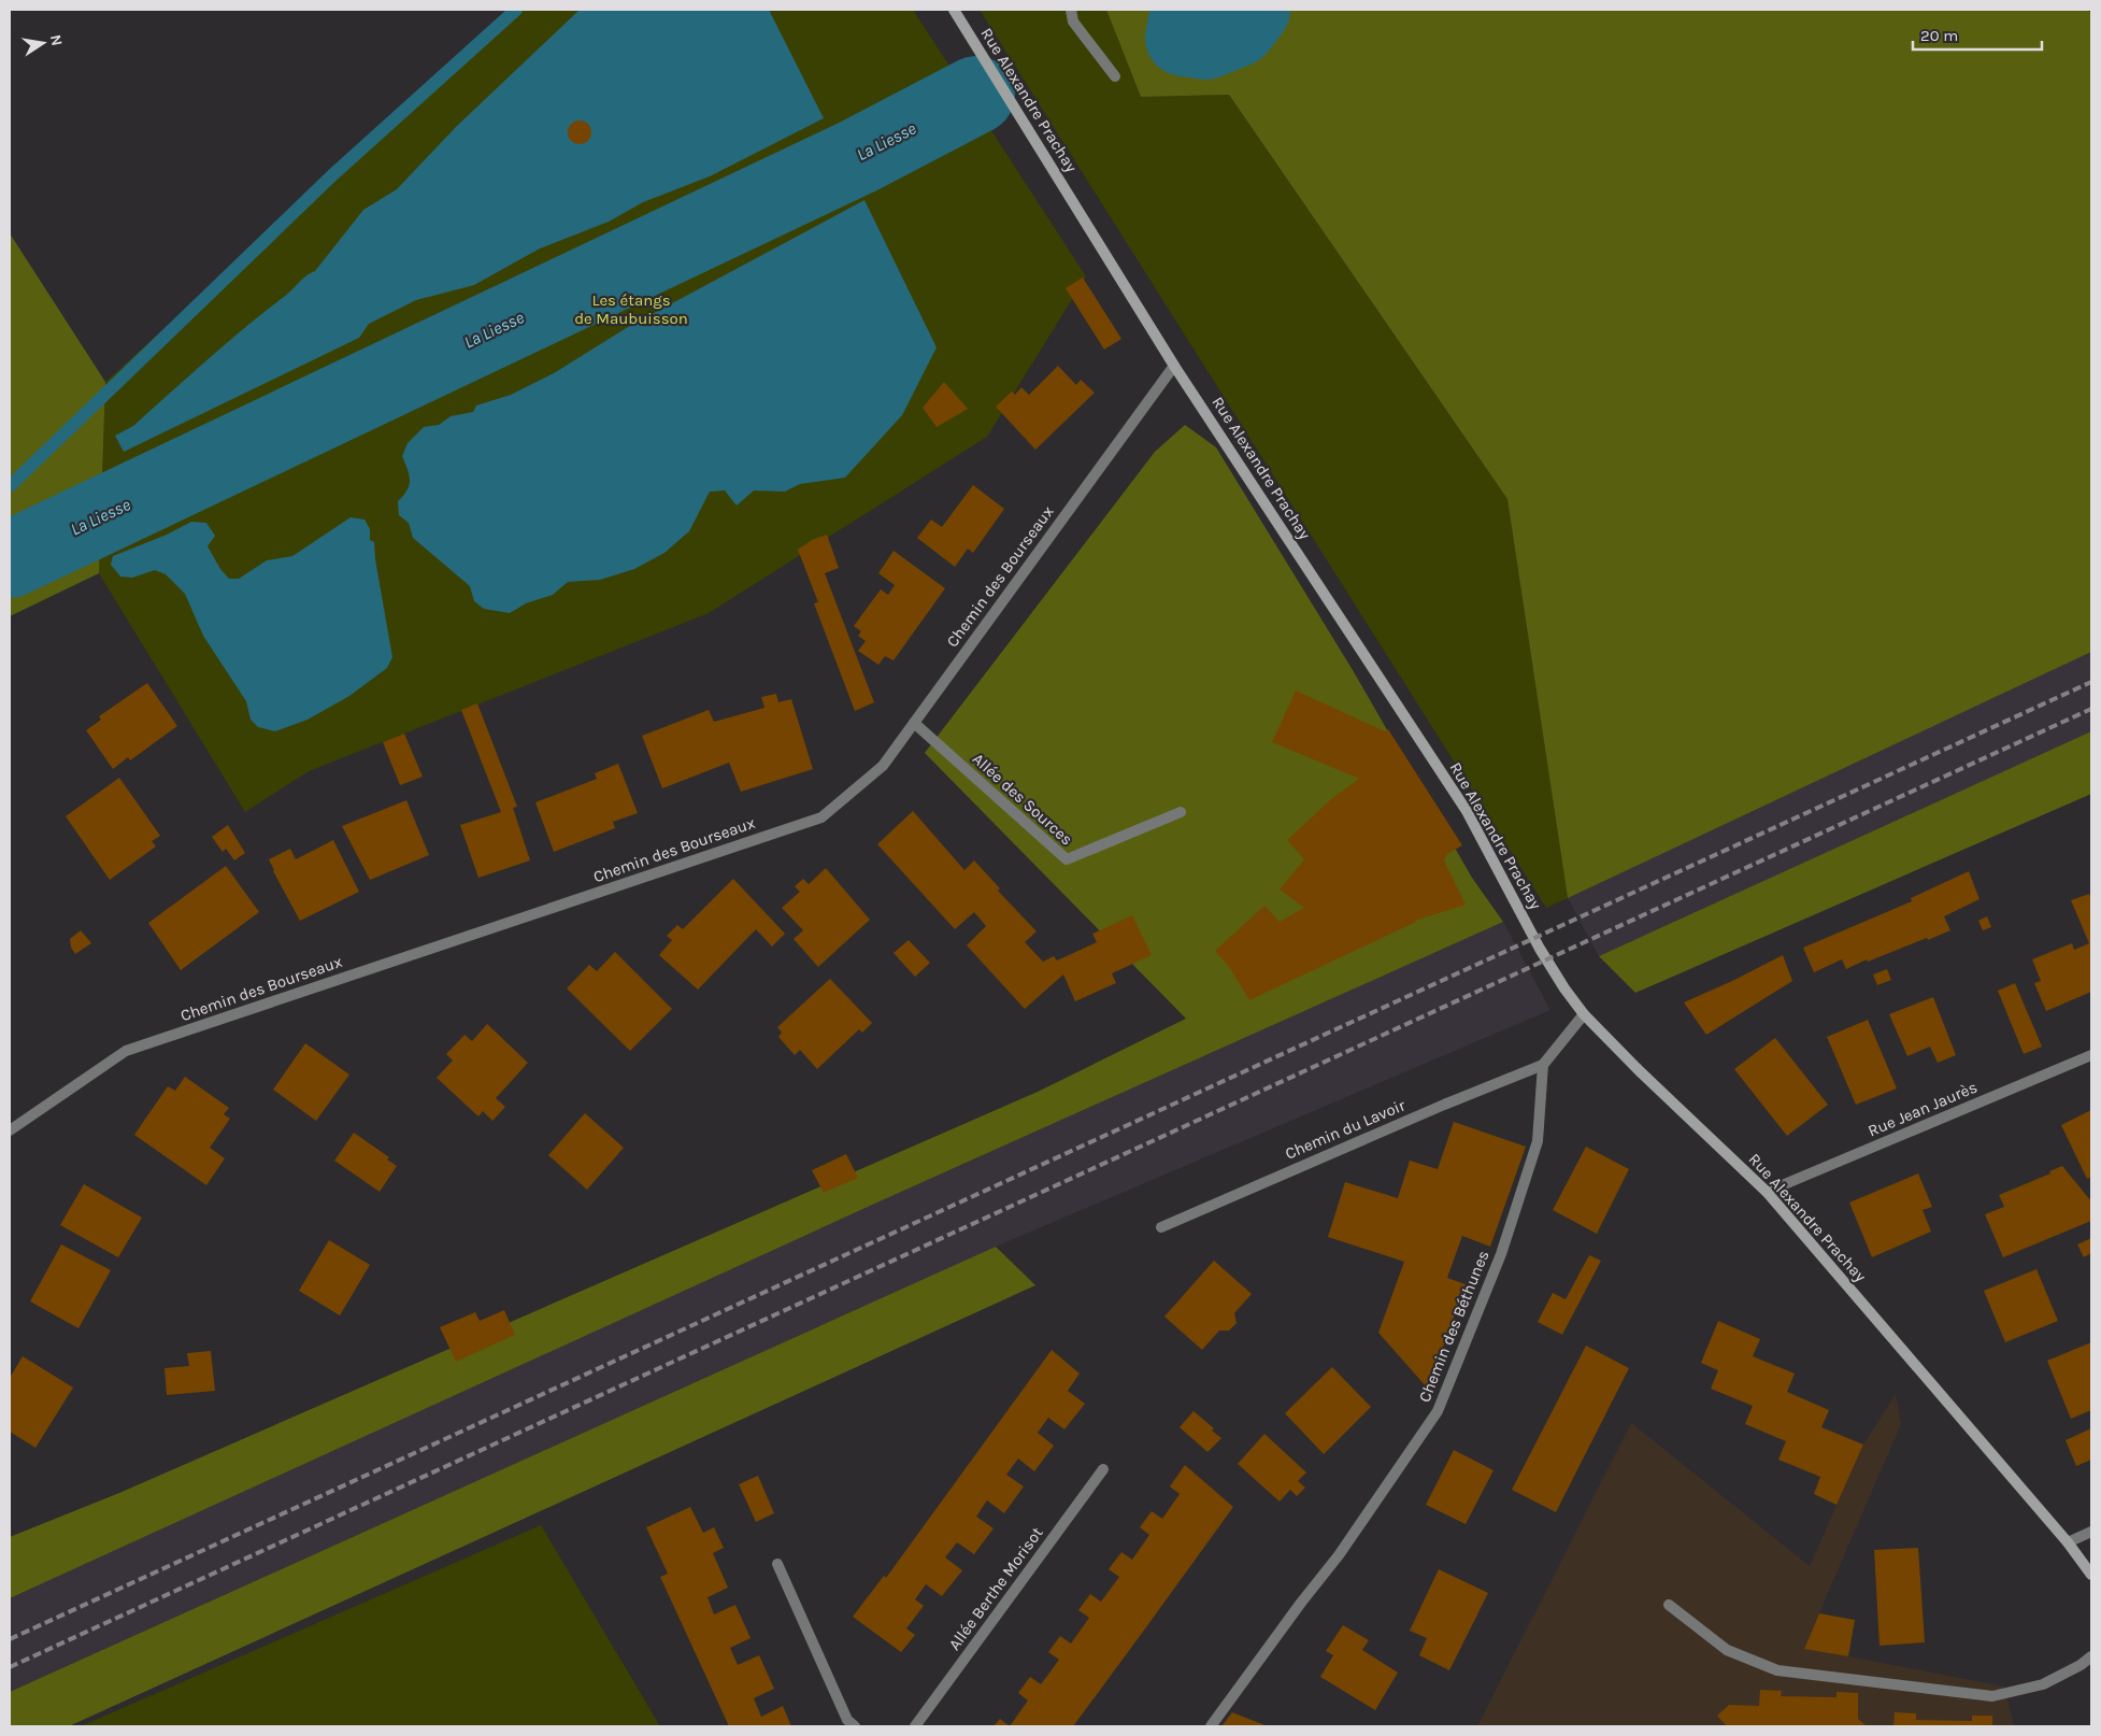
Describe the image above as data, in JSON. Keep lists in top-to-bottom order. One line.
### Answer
{"streets":{"street":["Rue Alexandre Prachay","Chemin des Bourseaux","Allée des Sources","Rue Jean Jaurès","Chemin du Lavoir","Chemin des Béthunes","Allée Berthe Morisot"]},"crossings":[["Rue Alexandre Prachay","Chemin des Bourseaux"],["Rue Alexandre Prachay","Rue Jean Jaurès"],["Chemin des Bourseaux","Allée des Sources"],["Chemin du Lavoir","Chemin des Béthunes"]],"water":["La Liesse"],"parks":["Les étangs de Maubuisson"],"scale_bar":"20 m","north":"right"}
